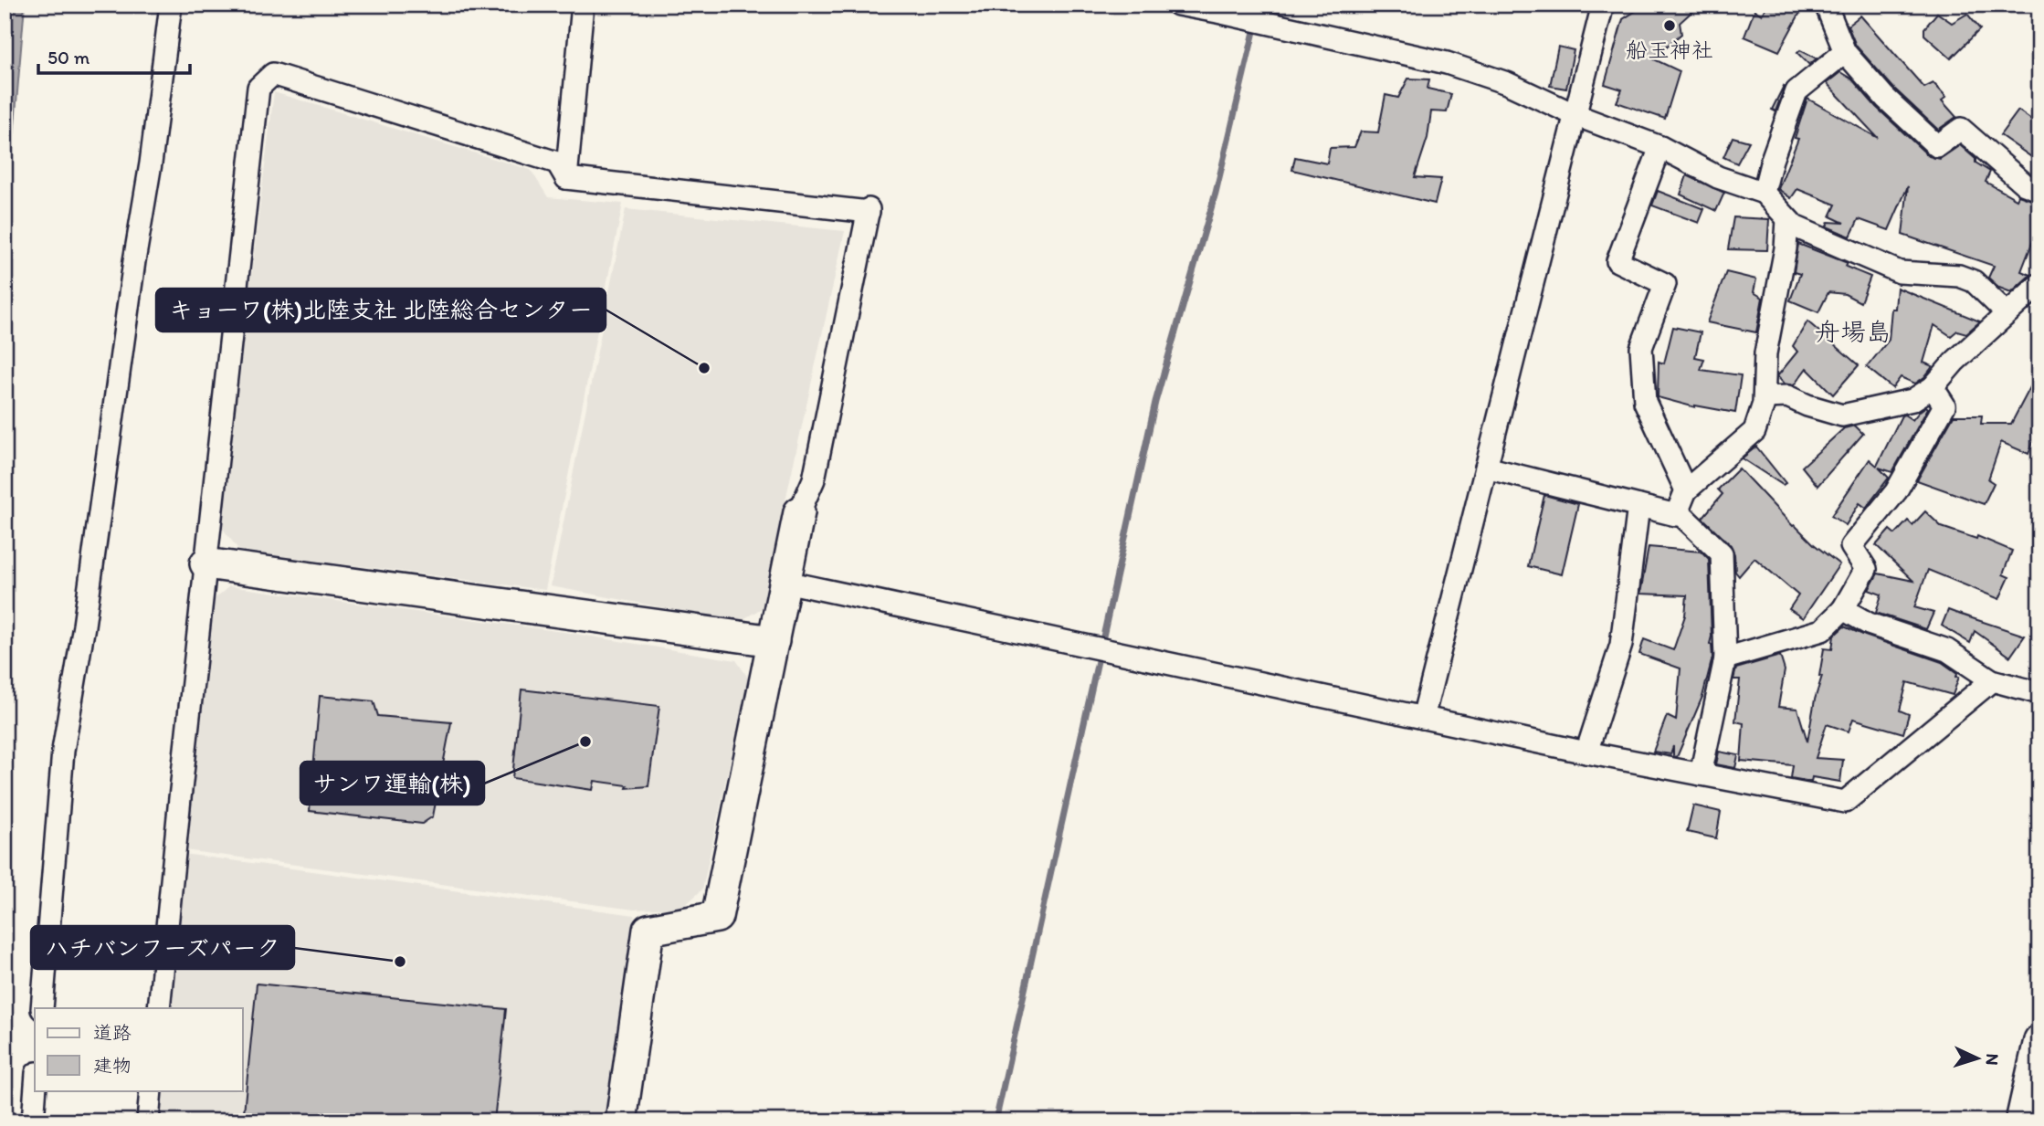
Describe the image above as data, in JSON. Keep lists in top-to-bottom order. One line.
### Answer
{"districts":["舟場島"],"places":["船玉神社","キョーワ(株)北陸支社 北陸総合センター","サンワ運輸(株)","ハチバンフーズパーク"],"legend":["道路","建物"],"scale_bar":"50 m","north":"right"}
